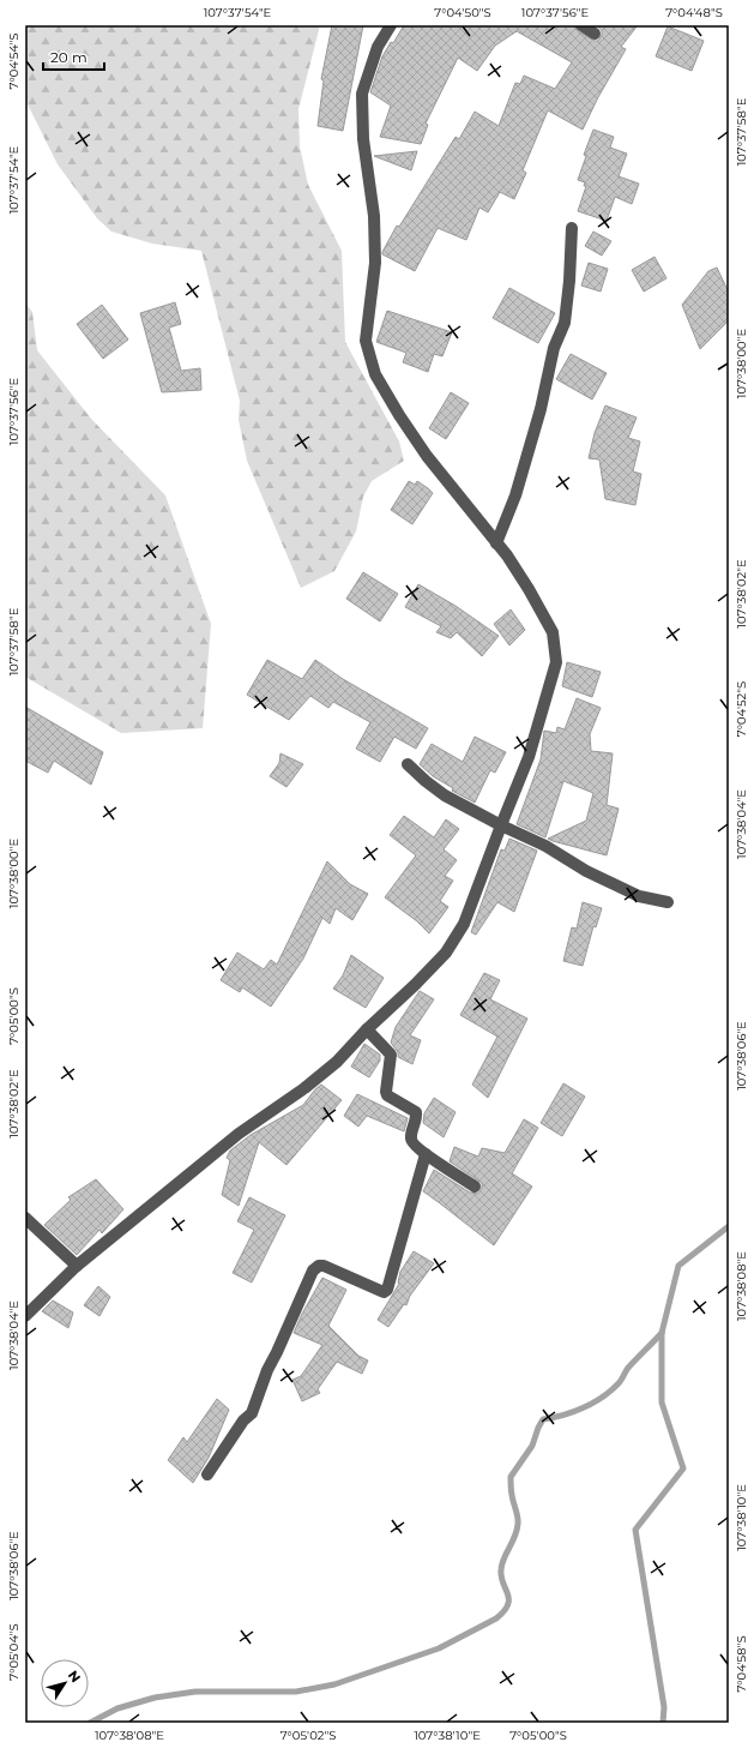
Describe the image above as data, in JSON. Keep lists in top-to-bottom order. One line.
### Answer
{"scale_bar":"20 m","north":"top right","coordinates":["107°37'54\"E","7°04'50\"S","107°37'56\"E","7°04'48\"S","7°04'54\"S","107°37'58\"E","107°38'00\"E","107°38'02\"E","7°04'52\"S","107°38'04\"E","7°05'00\"S","107°38'06\"E","107°38'08\"E","107°38'10\"E","7°05'04\"S","7°04'58\"S","7°05'02\"S"]}
